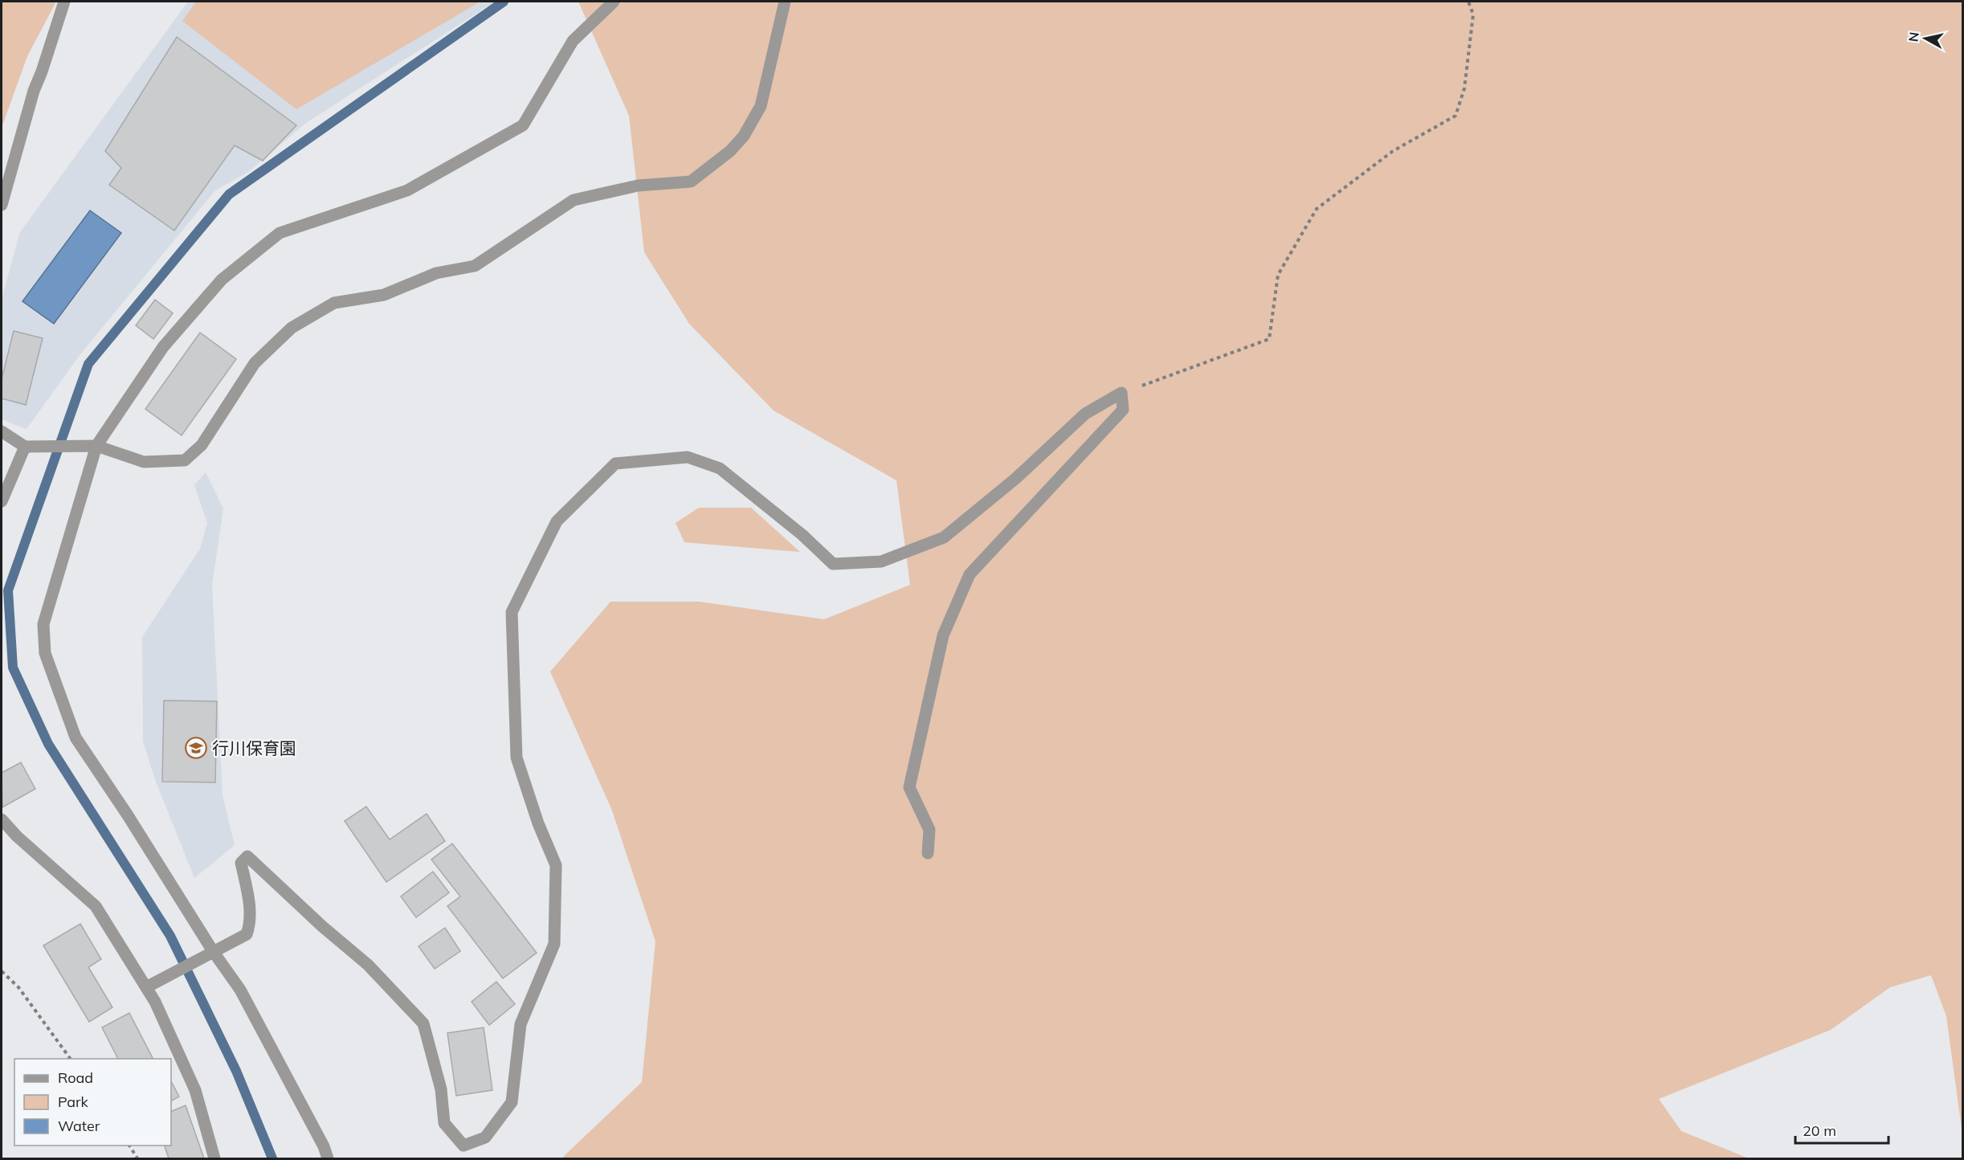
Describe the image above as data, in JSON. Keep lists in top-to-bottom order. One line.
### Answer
{"places":{"school or university":["行川保育園"]},"legend":["Road","Park","Water"],"scale_bar":"20 m","north":"left"}
